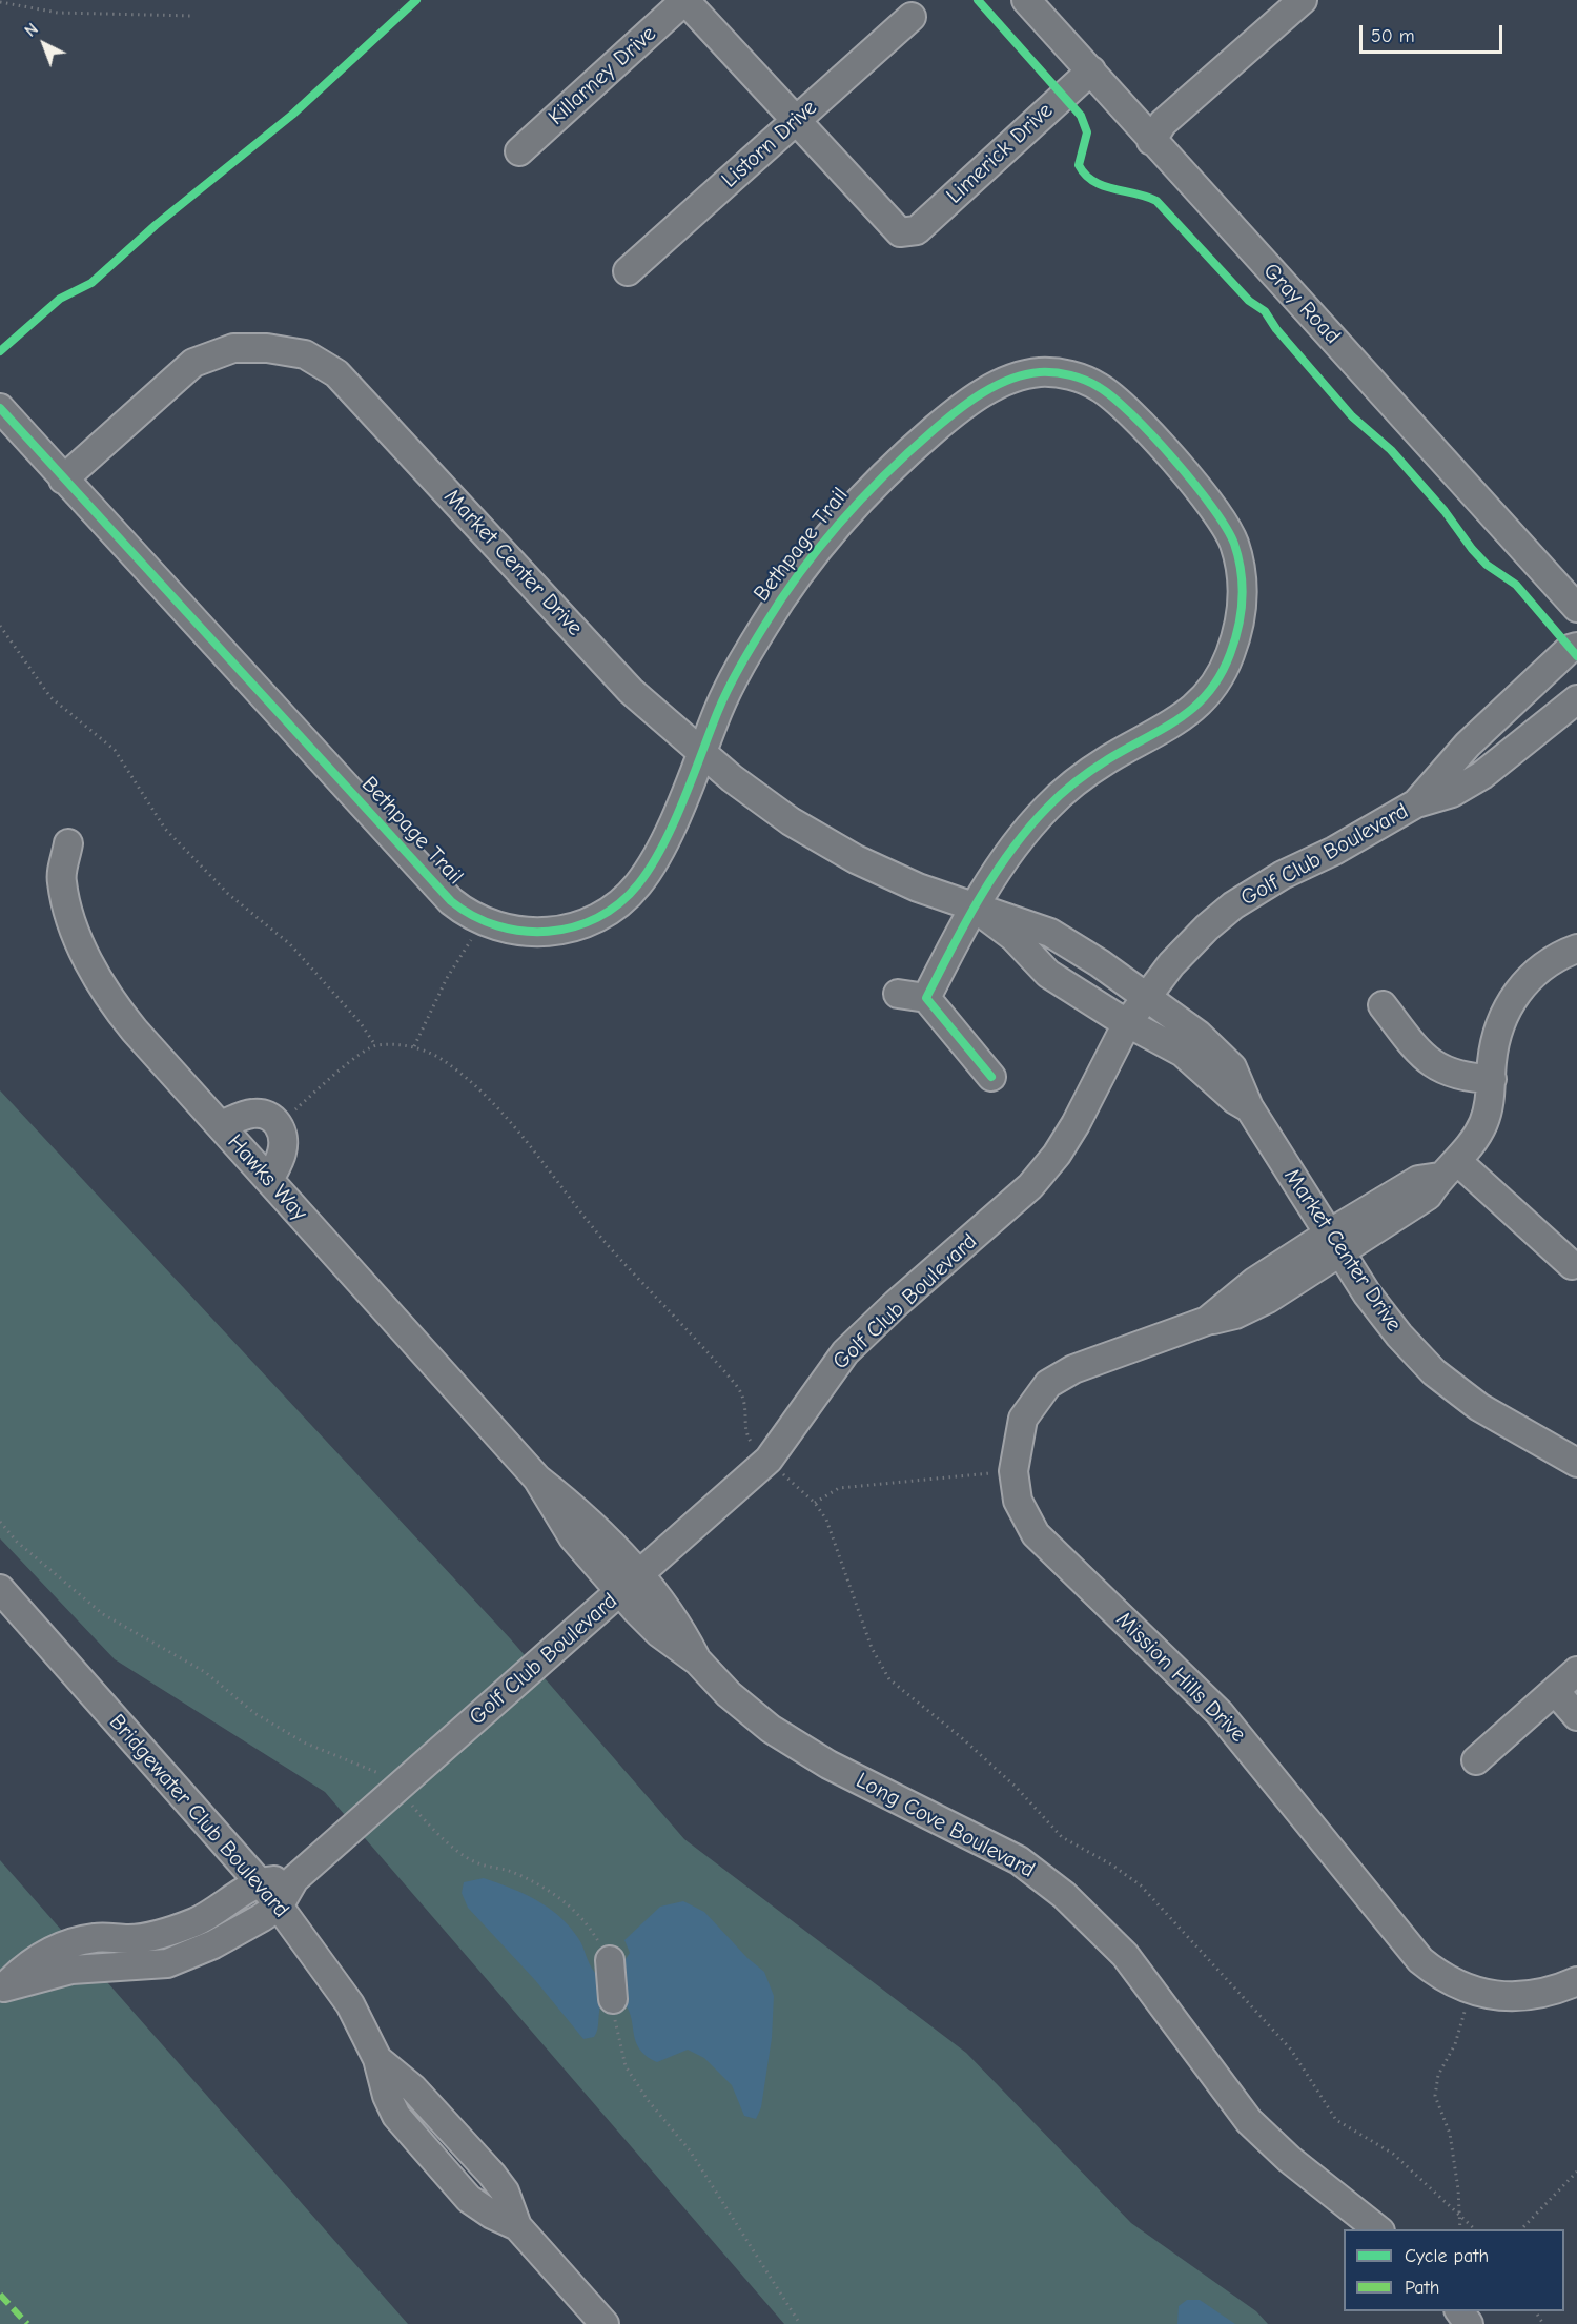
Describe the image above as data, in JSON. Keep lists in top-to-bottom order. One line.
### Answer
{"streets":{"street":["Killarney Drive","Listorn Drive","Limerick Drive","Gray Road","Bethpage Trail","Market Center Drive","Golf Club Boulevard","Hawks Way","Mission Hills Drive","Bridgewater Club Boulevard","Long Cove Boulevard"]},"crossings":[["Listorn Drive","Limerick Drive"],["Limerick Drive","Gray Road"],["Bethpage Trail","Market Center Drive"],["Market Center Drive","Golf Club Boulevard"],["Market Center Drive","Mission Hills Drive"],["Golf Club Boulevard","Hawks Way"],["Golf Club Boulevard","Bridgewater Club Boulevard"],["Golf Club Boulevard","Long Cove Boulevard"],["Hawks Way","Long Cove Boulevard"]],"legend":["Cycle path","Path"],"scale_bar":"50 m","north":"top left"}
